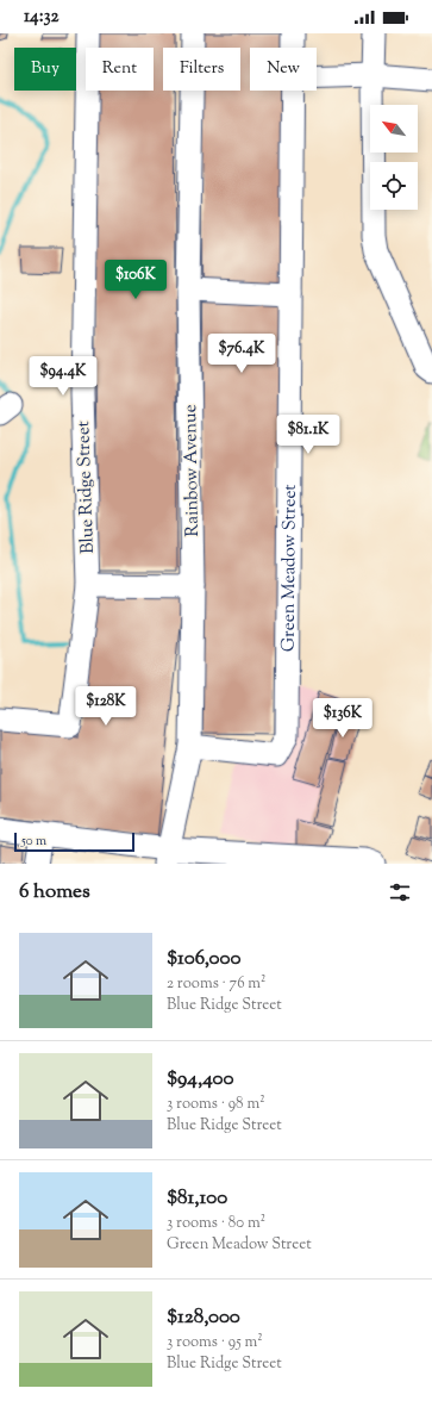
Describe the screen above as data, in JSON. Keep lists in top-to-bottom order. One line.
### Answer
{"streets":{"street":["Rainbow Avenue","Blue Ridge Street","Green Meadow Street"]},"crossings":[["Rainbow Avenue","Green Meadow Street"]],"scale_bar":"50 m","north":"top left","page":{"status":"14:32","chip":["Buy","Rent","Filters","New"],"price":["$106K","$76.4K","$94.4K","$81.1K","$128K","$136K"],"scale":"50 m","heading":"6 homes","list":[{"name":"$106,000","note":"2 rooms · 76 m² · Blue Ridge Street"},{"name":"$94,400","note":"3 rooms · 98 m² · Blue Ridge Street"},{"name":"$81,100","note":"3 rooms · 80 m² · Green Meadow Street"},{"name":"$128,000","note":"3 rooms · 95 m² · Blue Ridge Street"}]}}
